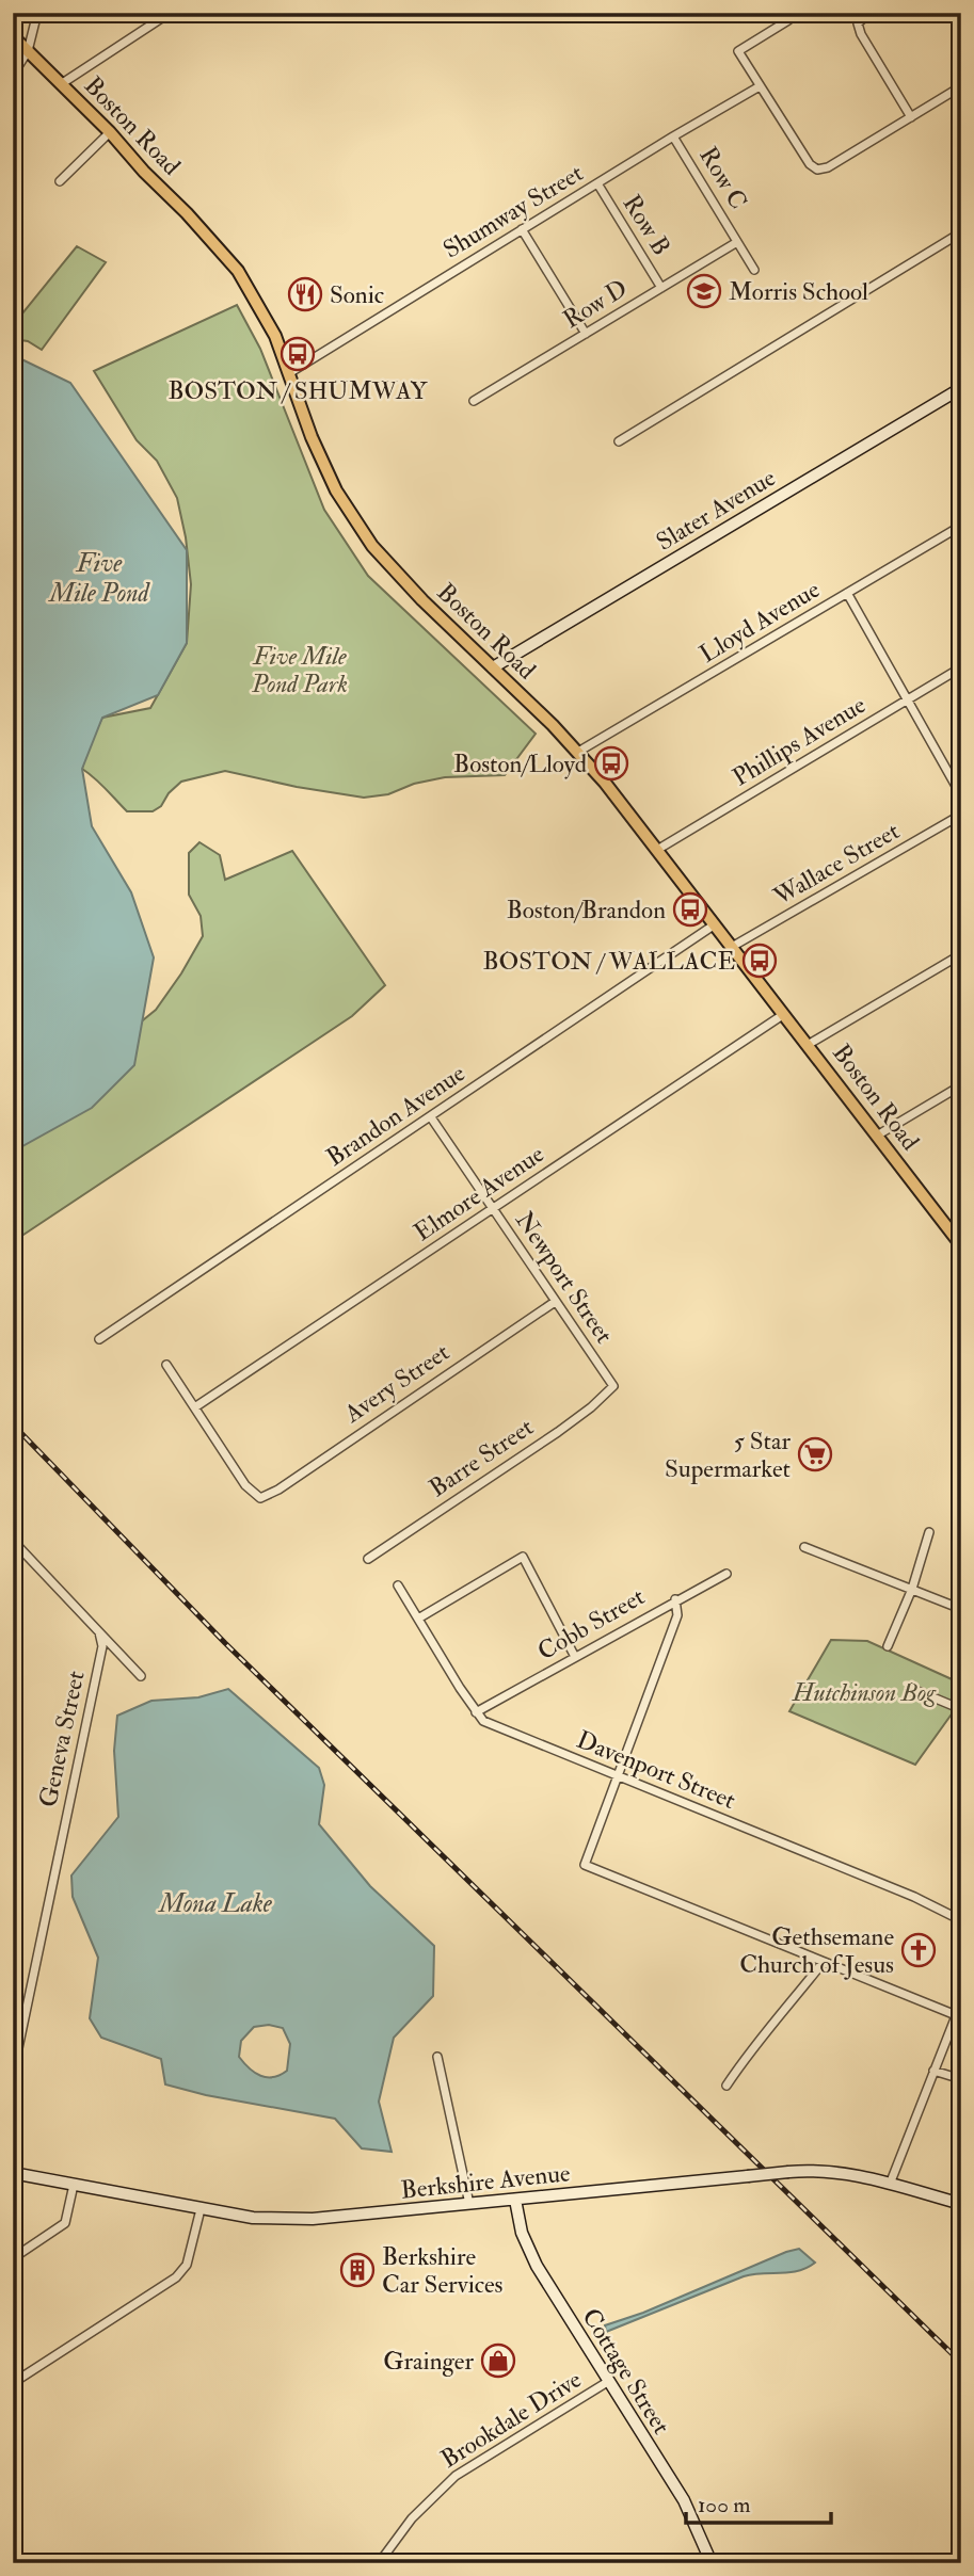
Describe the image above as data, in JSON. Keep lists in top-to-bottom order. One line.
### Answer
{"streets":{"main road":["Boston Road","Slater Avenue","Berkshire Avenue","Cottage Street"],"street":["Row C","Shumway Street","Row B","Row D","Lloyd Avenue","Phillips Avenue","Wallace Street","Brandon Avenue","Elmore Avenue","Newport Street","Avery Street","Barre Street","Cobb Street","Geneva Street","Davenport Street","Brookdale Drive"]},"crossings":[["Boston Road","Shumway Street"],["Boston Road","Slater Avenue"],["Boston Road","Lloyd Avenue"],["Boston Road","Phillips Avenue"],["Boston Road","Wallace Street"],["Boston Road","Brandon Avenue"],["Boston Road","Elmore Avenue"],["Row C","Shumway Street"],["Row C","Row D"],["Shumway Street","Row B"],["Row B","Row D"],["Brandon Avenue","Newport Street"],["Elmore Avenue","Newport Street"],["Elmore Avenue","Avery Street"],["Newport Street","Avery Street"],["Newport Street","Barre Street"],["Cobb Street","Davenport Street"],["Berkshire Avenue","Cottage Street"],["Cottage Street","Brookdale Drive"]],"water":["Five Mile Pond","Mona Lake"],"parks":["Five Mile Pond Park","Hutchinson Bog"],"places":{"school or university":["Morris School"],"restaurant":["Sonic"],"bus stop":["BOSTON / SHUMWAY","Boston/Lloyd","Boston/Brandon","BOSTON / WALLACE"],"supermarket":["5 Star Supermarket"],"church":["Gethsemane Church of Jesus"],"building":["Berkshire Car Services"],"shop":["Grainger"]},"scale_bar":"100 m"}
